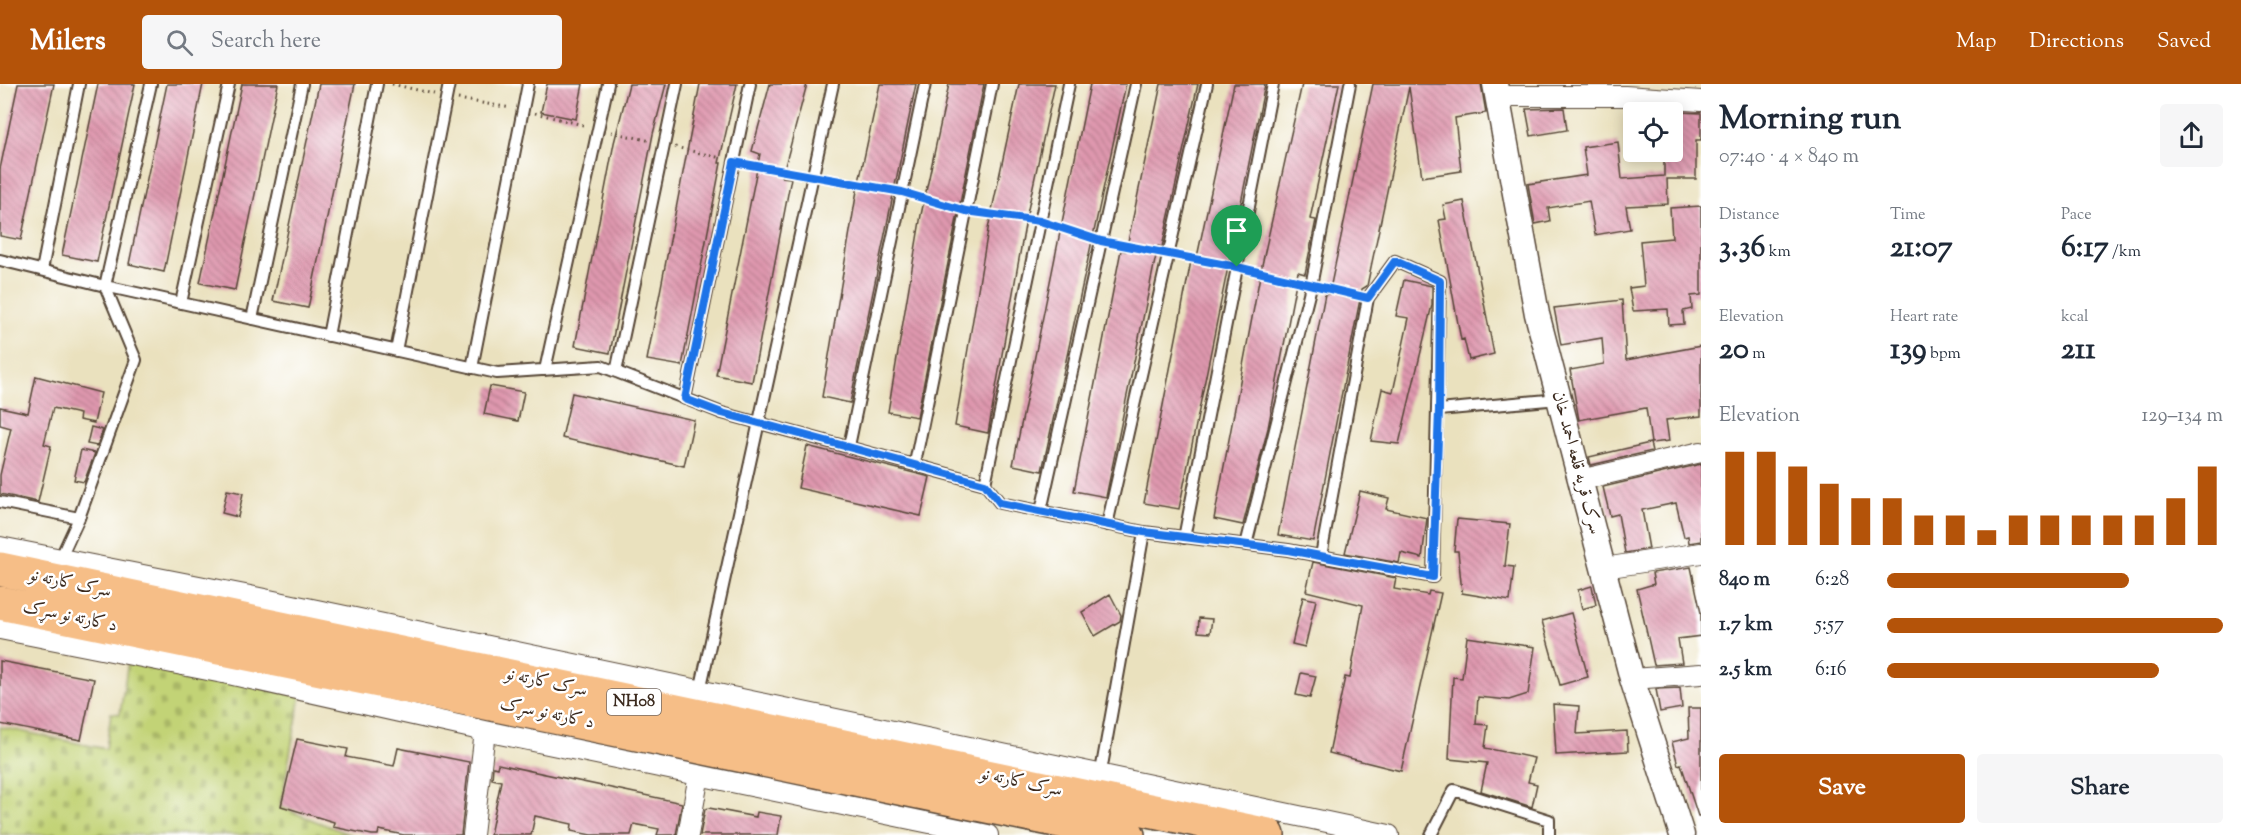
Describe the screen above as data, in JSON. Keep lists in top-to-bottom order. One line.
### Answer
{"streets":{"highway":["سرک کارته نو","د کارته نو سړک","NH08"],"street":["سرک قریه قلعه احمد خان"]},"crossings":[["سرک کارته نو","د کارته نو سړک"],["د کارته نو سړک","NH08"]],"page":{"header":"Milers","search":"Search here","nav":["Map","Directions","Saved"],"heading":["Morning run","07:40 · 4 × 840 m"],"stats":[["Distance","3.36 km"],["Time","21:07"],["Pace","6:17 /km"],["Elevation","20 m"],["Heart rate","139 bpm"],["kcal","211"]],"chart":["Elevation","129–134 m"],"list":[{"name":"840 m","note":"6:28"},{"name":"1.7 km","note":"5:57"},{"name":"2.5 km","note":"6:16"}],"buttons":["Save","Share"]}}
